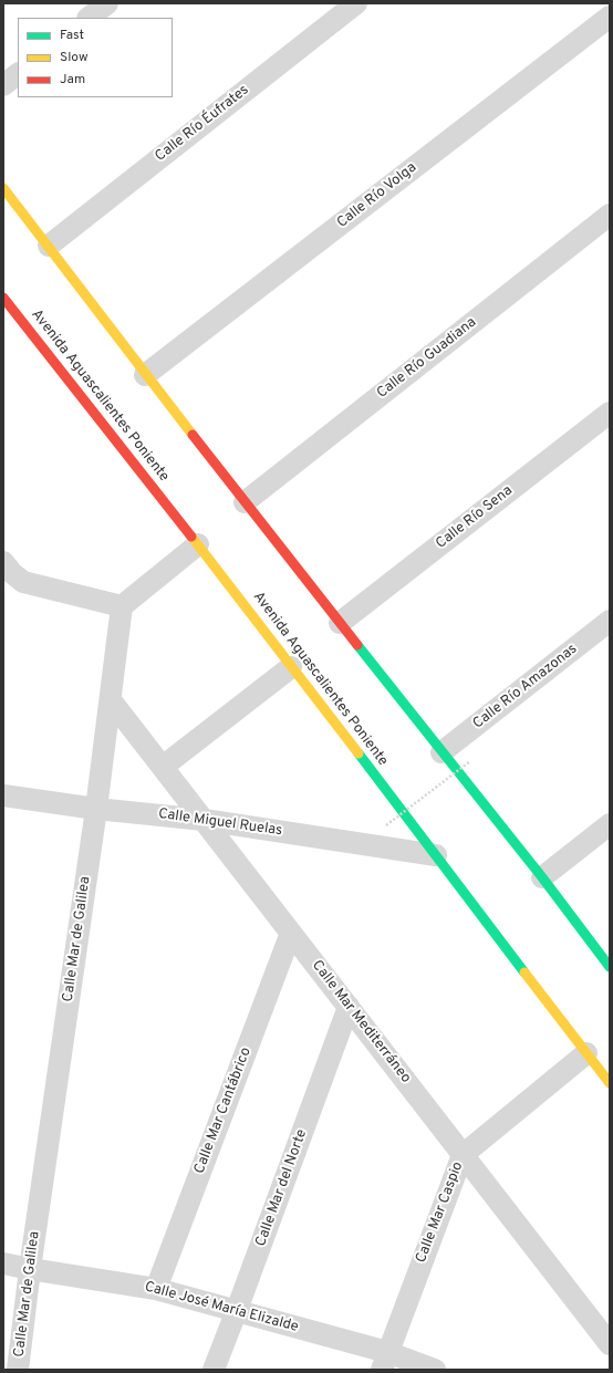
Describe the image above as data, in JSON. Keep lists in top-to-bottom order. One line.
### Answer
{"streets":{"main road":["Avenida Aguascalientes Poniente"],"street":["Calle Río Éufrates","Calle Río Volga","Calle Río Guadiana","Calle Río Sena","Calle Río Amazonas","Calle Miguel Ruelas","Calle Mar de Galilea","Calle Mar Mediterráneo","Calle Mar Cantábrico","Calle Mar del Norte","Calle Mar Caspio","Calle José María Elizalde"]},"crossings":[["Avenida Aguascalientes Poniente","Calle Miguel Ruelas"],["Avenida Aguascalientes Poniente","Calle Mar Caspio"],["Calle Miguel Ruelas","Calle Mar de Galilea"],["Calle Miguel Ruelas","Calle Mar Mediterráneo"],["Calle Mar de Galilea","Calle Mar Mediterráneo"],["Calle Mar de Galilea","Calle José María Elizalde"],["Calle Mar Mediterráneo","Calle Mar Cantábrico"],["Calle Mar Mediterráneo","Calle Mar del Norte"],["Calle Mar Mediterráneo","Calle Mar Caspio"],["Calle Mar Cantábrico","Calle José María Elizalde"],["Calle Mar del Norte","Calle José María Elizalde"],["Calle Mar Caspio","Calle José María Elizalde"]],"legend":["Fast","Slow","Jam"]}
